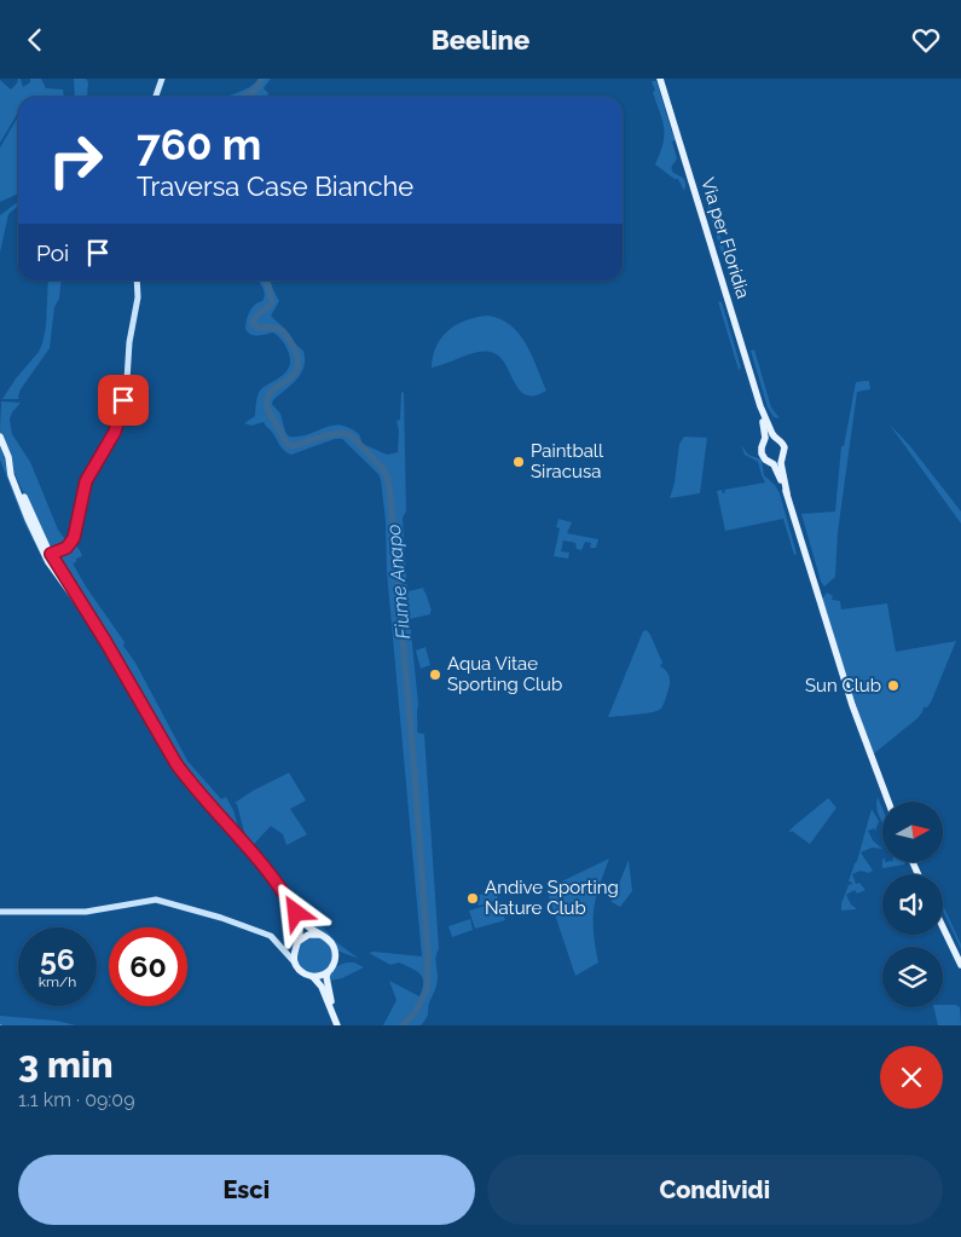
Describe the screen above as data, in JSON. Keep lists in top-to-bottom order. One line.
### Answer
{"streets":{"main road":["Via per Floridia"]},"water":["Fiume Anapo"],"places":["Paintball Siracusa","Aqua Vitae Sporting Club","Sun Club","Andive Sporting Nature Club"],"north":"right","page":{"header":"Beeline","turn":["760 m","Traversa Case Bianche"],"then":"Poi","speed":"56 km/h","limit":"60","heading":["3 min","1.1 km · 09:09"],"buttons":["Esci","Condividi"]}}
